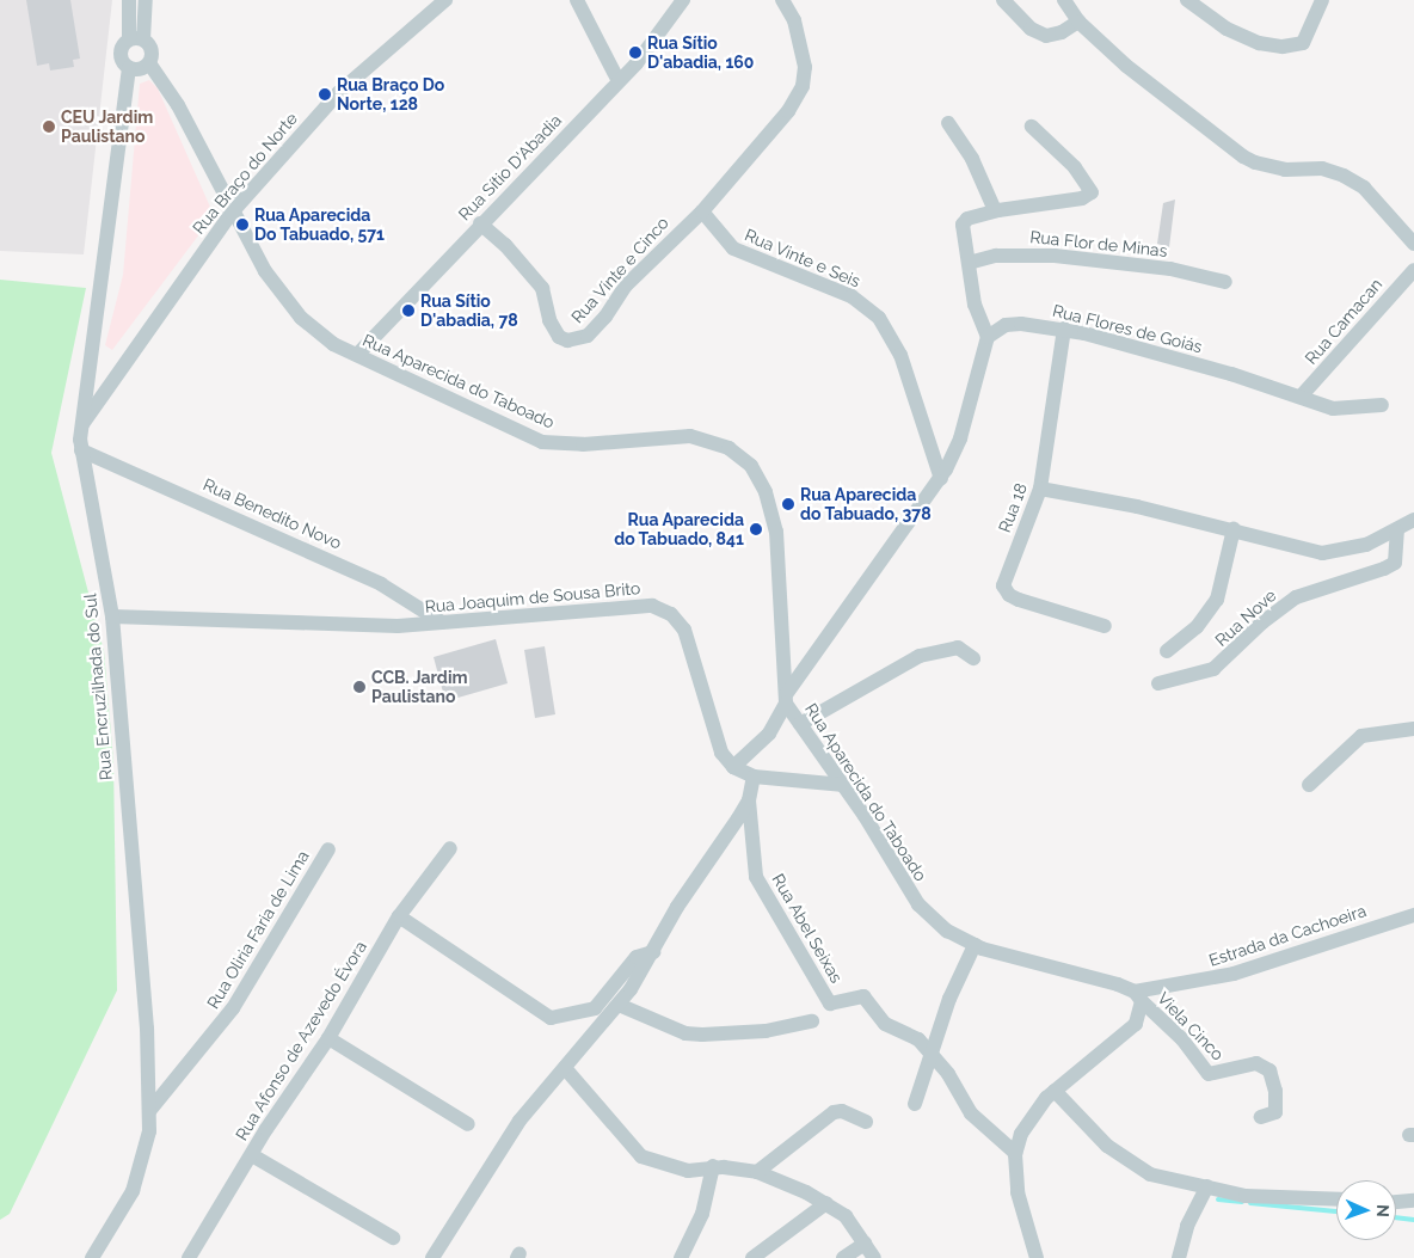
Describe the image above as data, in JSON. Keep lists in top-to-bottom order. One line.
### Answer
{"streets":{"street":["Rua Sítio D'Abadia","Rua Braço do Norte","Rua Flor de Minas","Rua Vinte e Seis","Rua Vinte e Cinco","Rua Camacan","Rua Flores de Goiás","Rua Aparecida do Taboado","Rua 18","Rua Benedito Novo","Rua Joaquim de Sousa Brito","Rua Nove","Rua Encruzilhada do Sul","Rua Abel Seixas","Rua Oliria Faria de Lima","Estrada da Cachoeira","Viela Cinco","Rua Afonso de Azevedo Évora"]},"crossings":[["Rua Sítio D'Abadia","Rua Vinte e Cinco"],["Rua Sítio D'Abadia","Rua Aparecida do Taboado"],["Rua Braço do Norte","Rua Aparecida do Taboado"],["Rua Braço do Norte","Rua Encruzilhada do Sul"],["Rua Vinte e Seis","Rua Vinte e Cinco"],["Rua Camacan","Rua Flores de Goiás"],["Rua Flores de Goiás","Rua 18"],["Rua Aparecida do Taboado","Rua Encruzilhada do Sul"],["Rua Aparecida do Taboado","Estrada da Cachoeira"],["Rua Aparecida do Taboado","Viela Cinco"],["Rua Benedito Novo","Rua Joaquim de Sousa Brito"],["Rua Benedito Novo","Rua Encruzilhada do Sul"],["Rua Joaquim de Sousa Brito","Rua Encruzilhada do Sul"],["Rua Encruzilhada do Sul","Rua Oliria Faria de Lima"],["Estrada da Cachoeira","Viela Cinco"]],"places":["Rua Sítio D'abadia, 160","Rua Braço Do Norte, 128","CEU Jardim Paulistano","Rua Aparecida Do Tabuado, 571","Rua Sítio D'abadia, 78","Rua Aparecida do Tabuado, 378","Rua Aparecida do Tabuado, 841","CCB. Jardim Paulistano"],"north":"right"}
